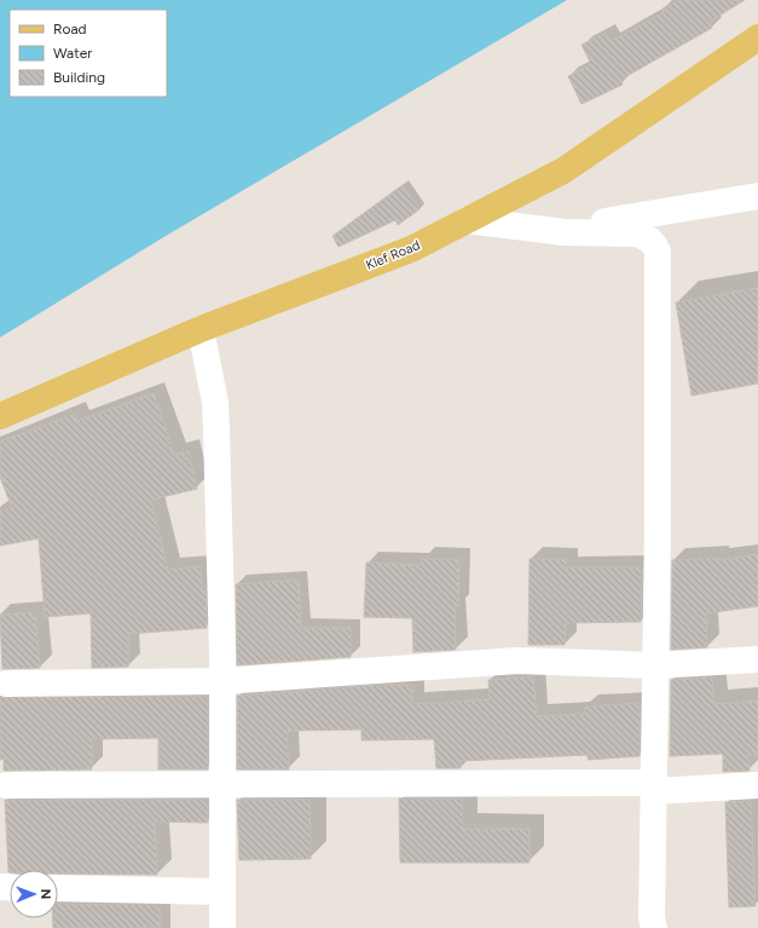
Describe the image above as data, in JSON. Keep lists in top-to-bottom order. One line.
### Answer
{"streets":{"main road":["Klef Road"]},"legend":["Road","Water","Building"],"north":"right"}
